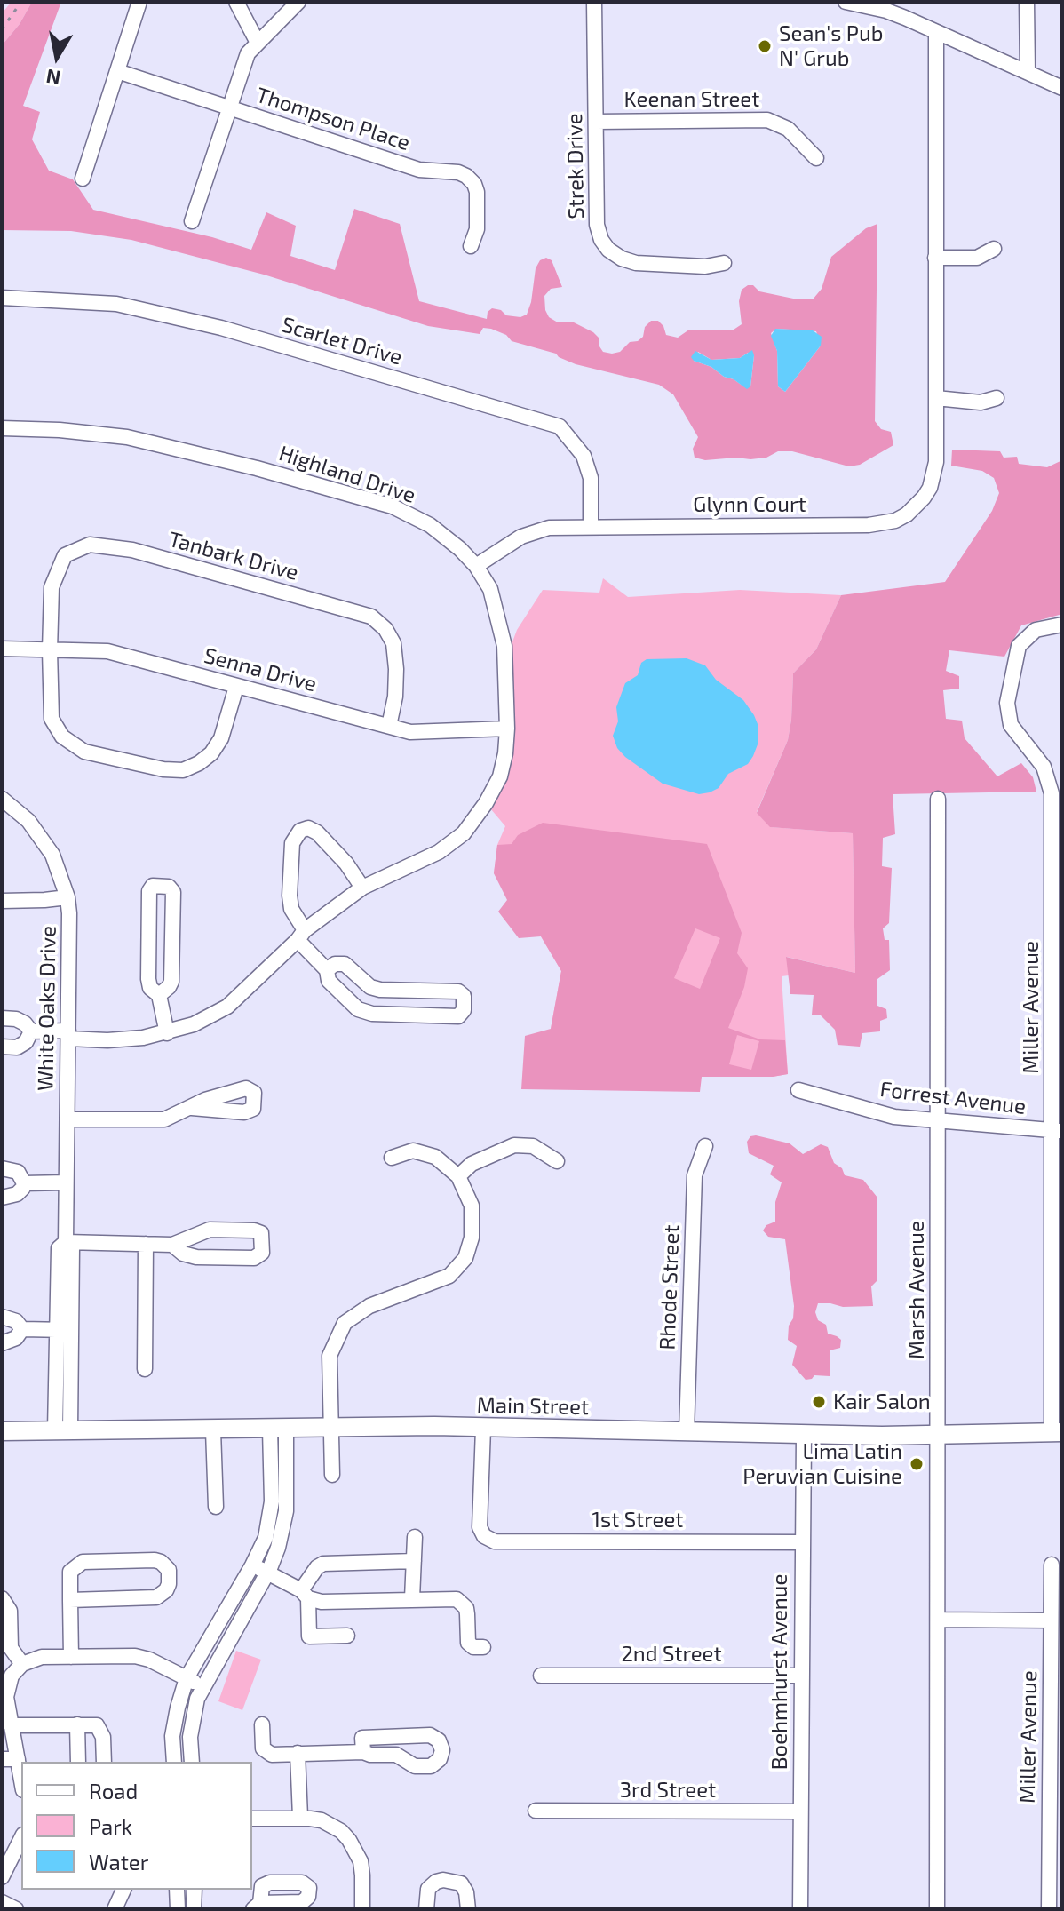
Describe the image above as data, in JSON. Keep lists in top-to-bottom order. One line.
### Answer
{"streets":{"main road":["Main Street"],"street":["Keenan Street","Thompson Place","Strek Drive","Scarlet Drive","Highland Drive","Glynn Court","Tanbark Drive","Senna Drive","Miller Avenue","White Oaks Drive","Forrest Avenue","Rhode Street","Marsh Avenue","1st Street","2nd Street","Boehmhurst Avenue","3rd Street"]},"crossings":[["Keenan Street","Strek Drive"],["Scarlet Drive","Glynn Court"],["Highland Drive","Glynn Court"],["Highland Drive","Senna Drive"],["Highland Drive","White Oaks Drive"],["Tanbark Drive","Senna Drive"],["Miller Avenue","Forrest Avenue"],["Miller Avenue","Main Street"],["White Oaks Drive","Main Street"],["Forrest Avenue","Marsh Avenue"],["Rhode Street","Main Street"],["Marsh Avenue","Main Street"],["Main Street","1st Street"],["Main Street","Boehmhurst Avenue"],["1st Street","Boehmhurst Avenue"],["2nd Street","Boehmhurst Avenue"],["Boehmhurst Avenue","3rd Street"]],"places":["Sean's Pub N' Grub","Kair Salon","Lima Latin Peruvian Cuisine"],"legend":["Road","Park","Water"],"north":"bottom"}
